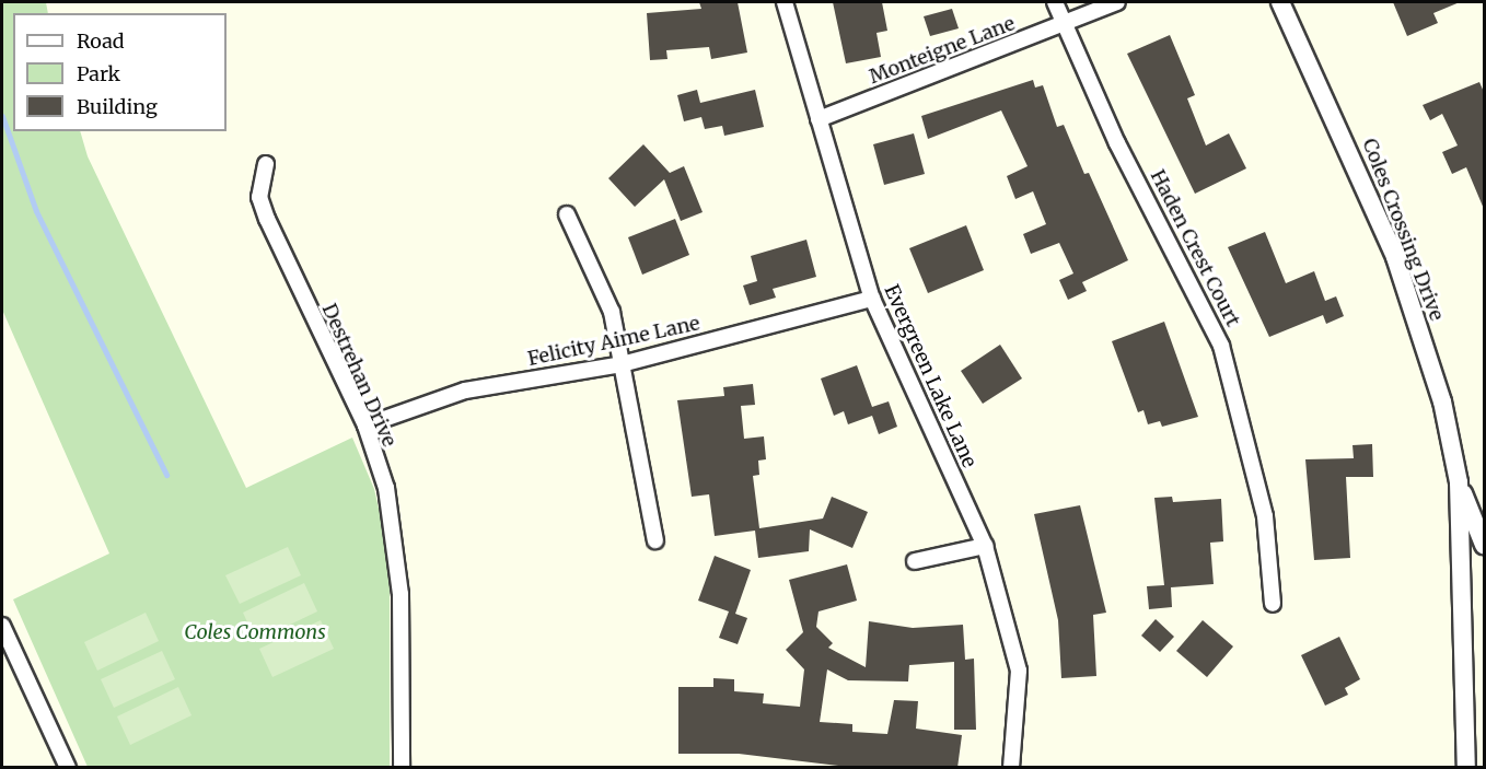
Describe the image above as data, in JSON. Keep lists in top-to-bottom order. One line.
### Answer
{"streets":{"street":["Monteigne Lane","Coles Crossing Drive","Haden Crest Court","Felicity Aime Lane","Destrehan Drive","Evergreen Lake Lane"]},"crossings":[["Monteigne Lane","Haden Crest Court"],["Monteigne Lane","Evergreen Lake Lane"],["Felicity Aime Lane","Destrehan Drive"],["Felicity Aime Lane","Evergreen Lake Lane"]],"parks":["Coles Commons"],"legend":["Road","Park","Building"]}
